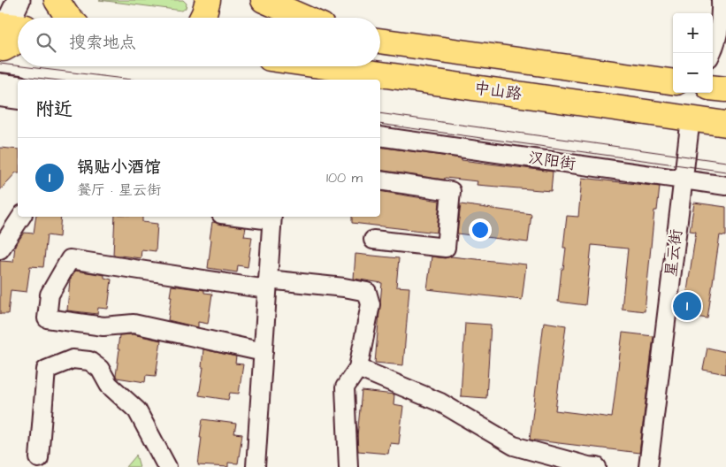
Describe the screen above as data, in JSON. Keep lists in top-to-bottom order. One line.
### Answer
{"streets":{"highway":["中山路"],"street":["汉阳街","星云街"]},"crossings":[["中山路","星云街"],["汉阳街","星云街"]],"page":{"map_buttons":["+","−"],"search":"搜索地点","heading":"附近","list":[{"mark":"1","name":"锅贴小酒馆","note":"餐厅 · 星云街","value":"100 m"}],"pins":"1"}}
